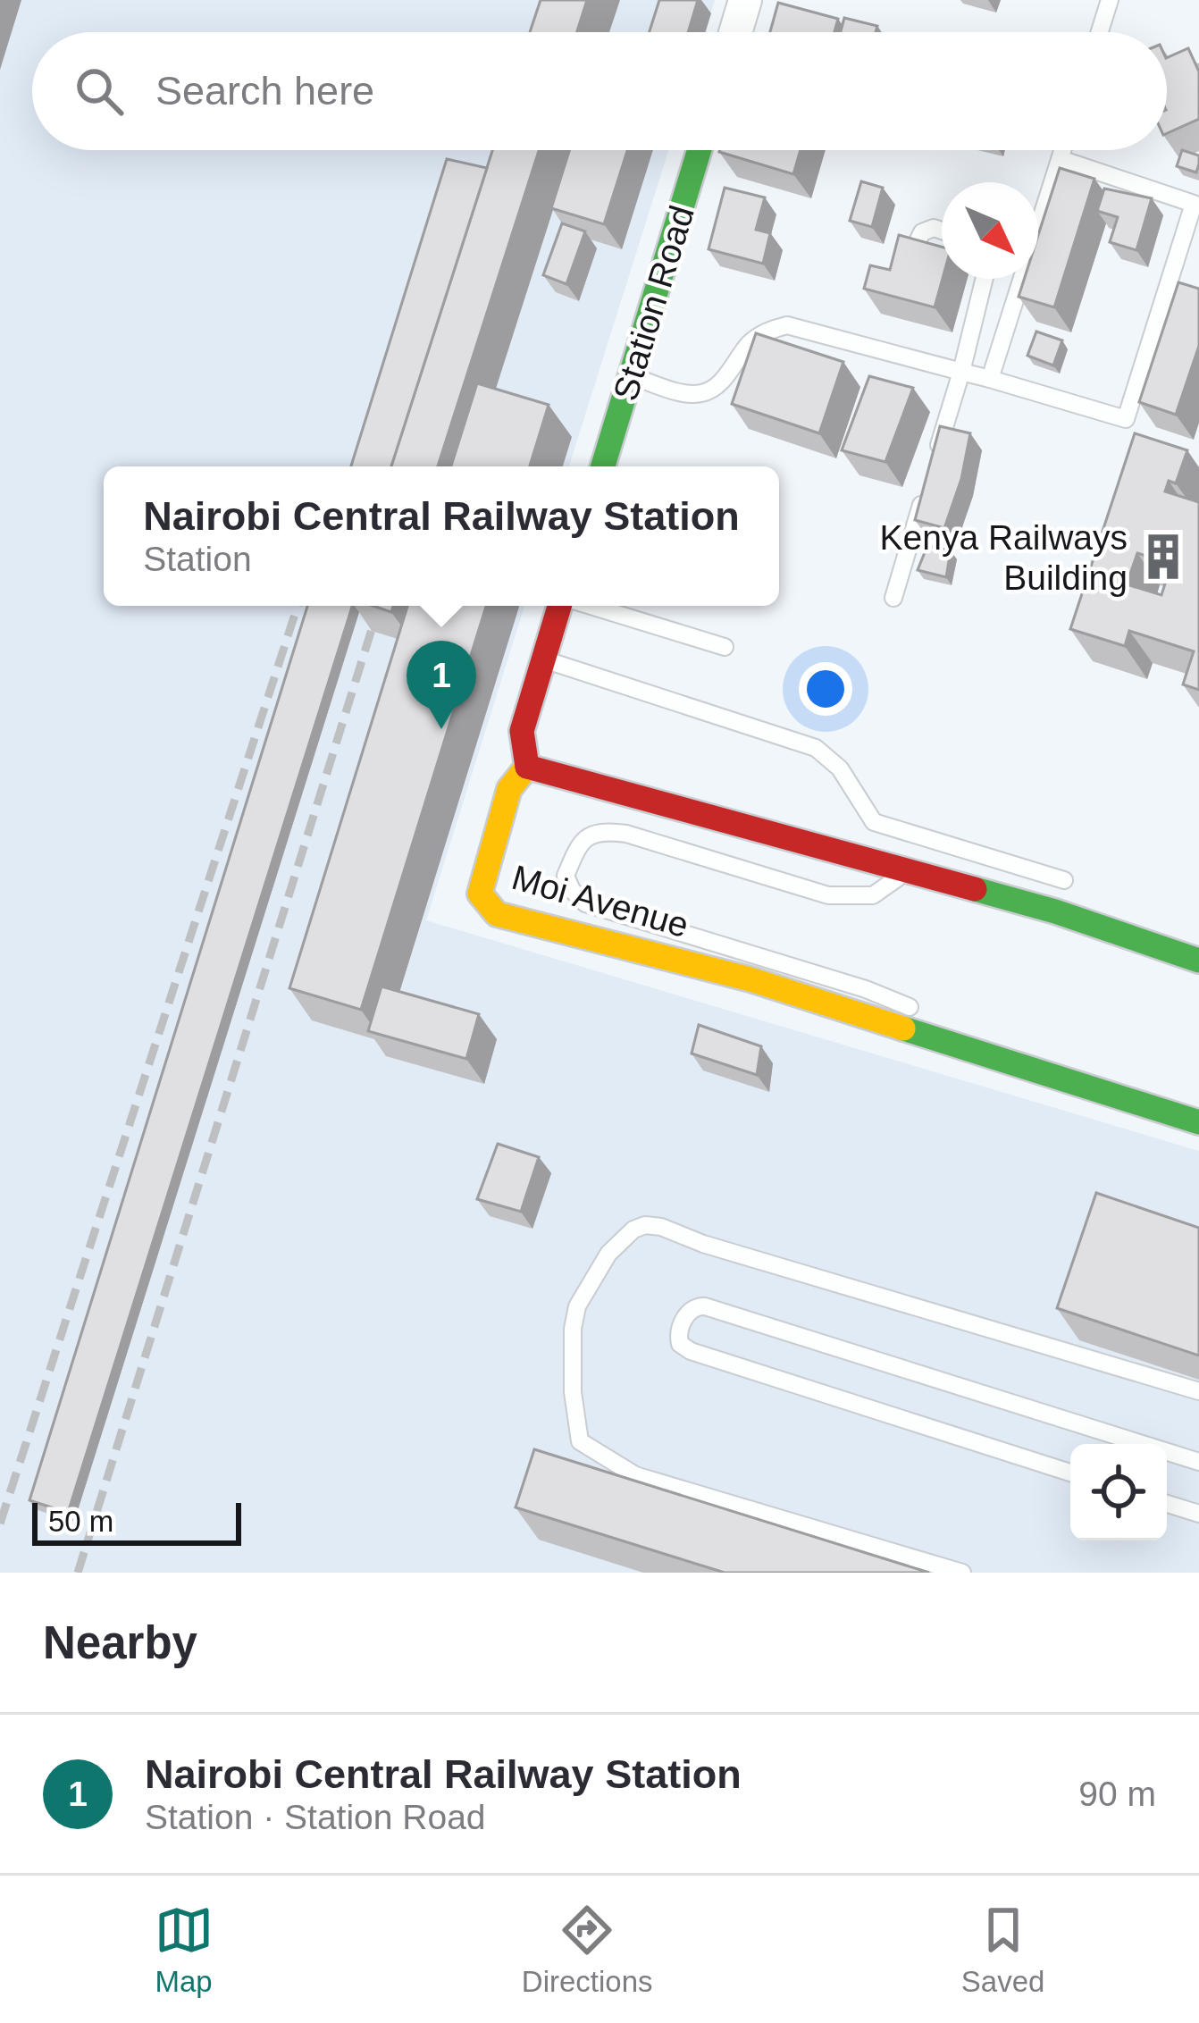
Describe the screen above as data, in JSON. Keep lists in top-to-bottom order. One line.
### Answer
{"streets":{"street":["Station Road","Moi Avenue"]},"places":{"building":["Kenya Railways Building"]},"scale_bar":"50 m","north":"bottom right","page":{"search":"Search here","popup":["Nairobi Central Railway Station","Station"],"pins":"1","scale":"50 m","heading":"Nearby","list":[{"mark":"1","name":"Nairobi Central Railway Station","note":"Station · Station Road","value":"90 m"}],"nav":["Map","Directions","Saved"]}}
